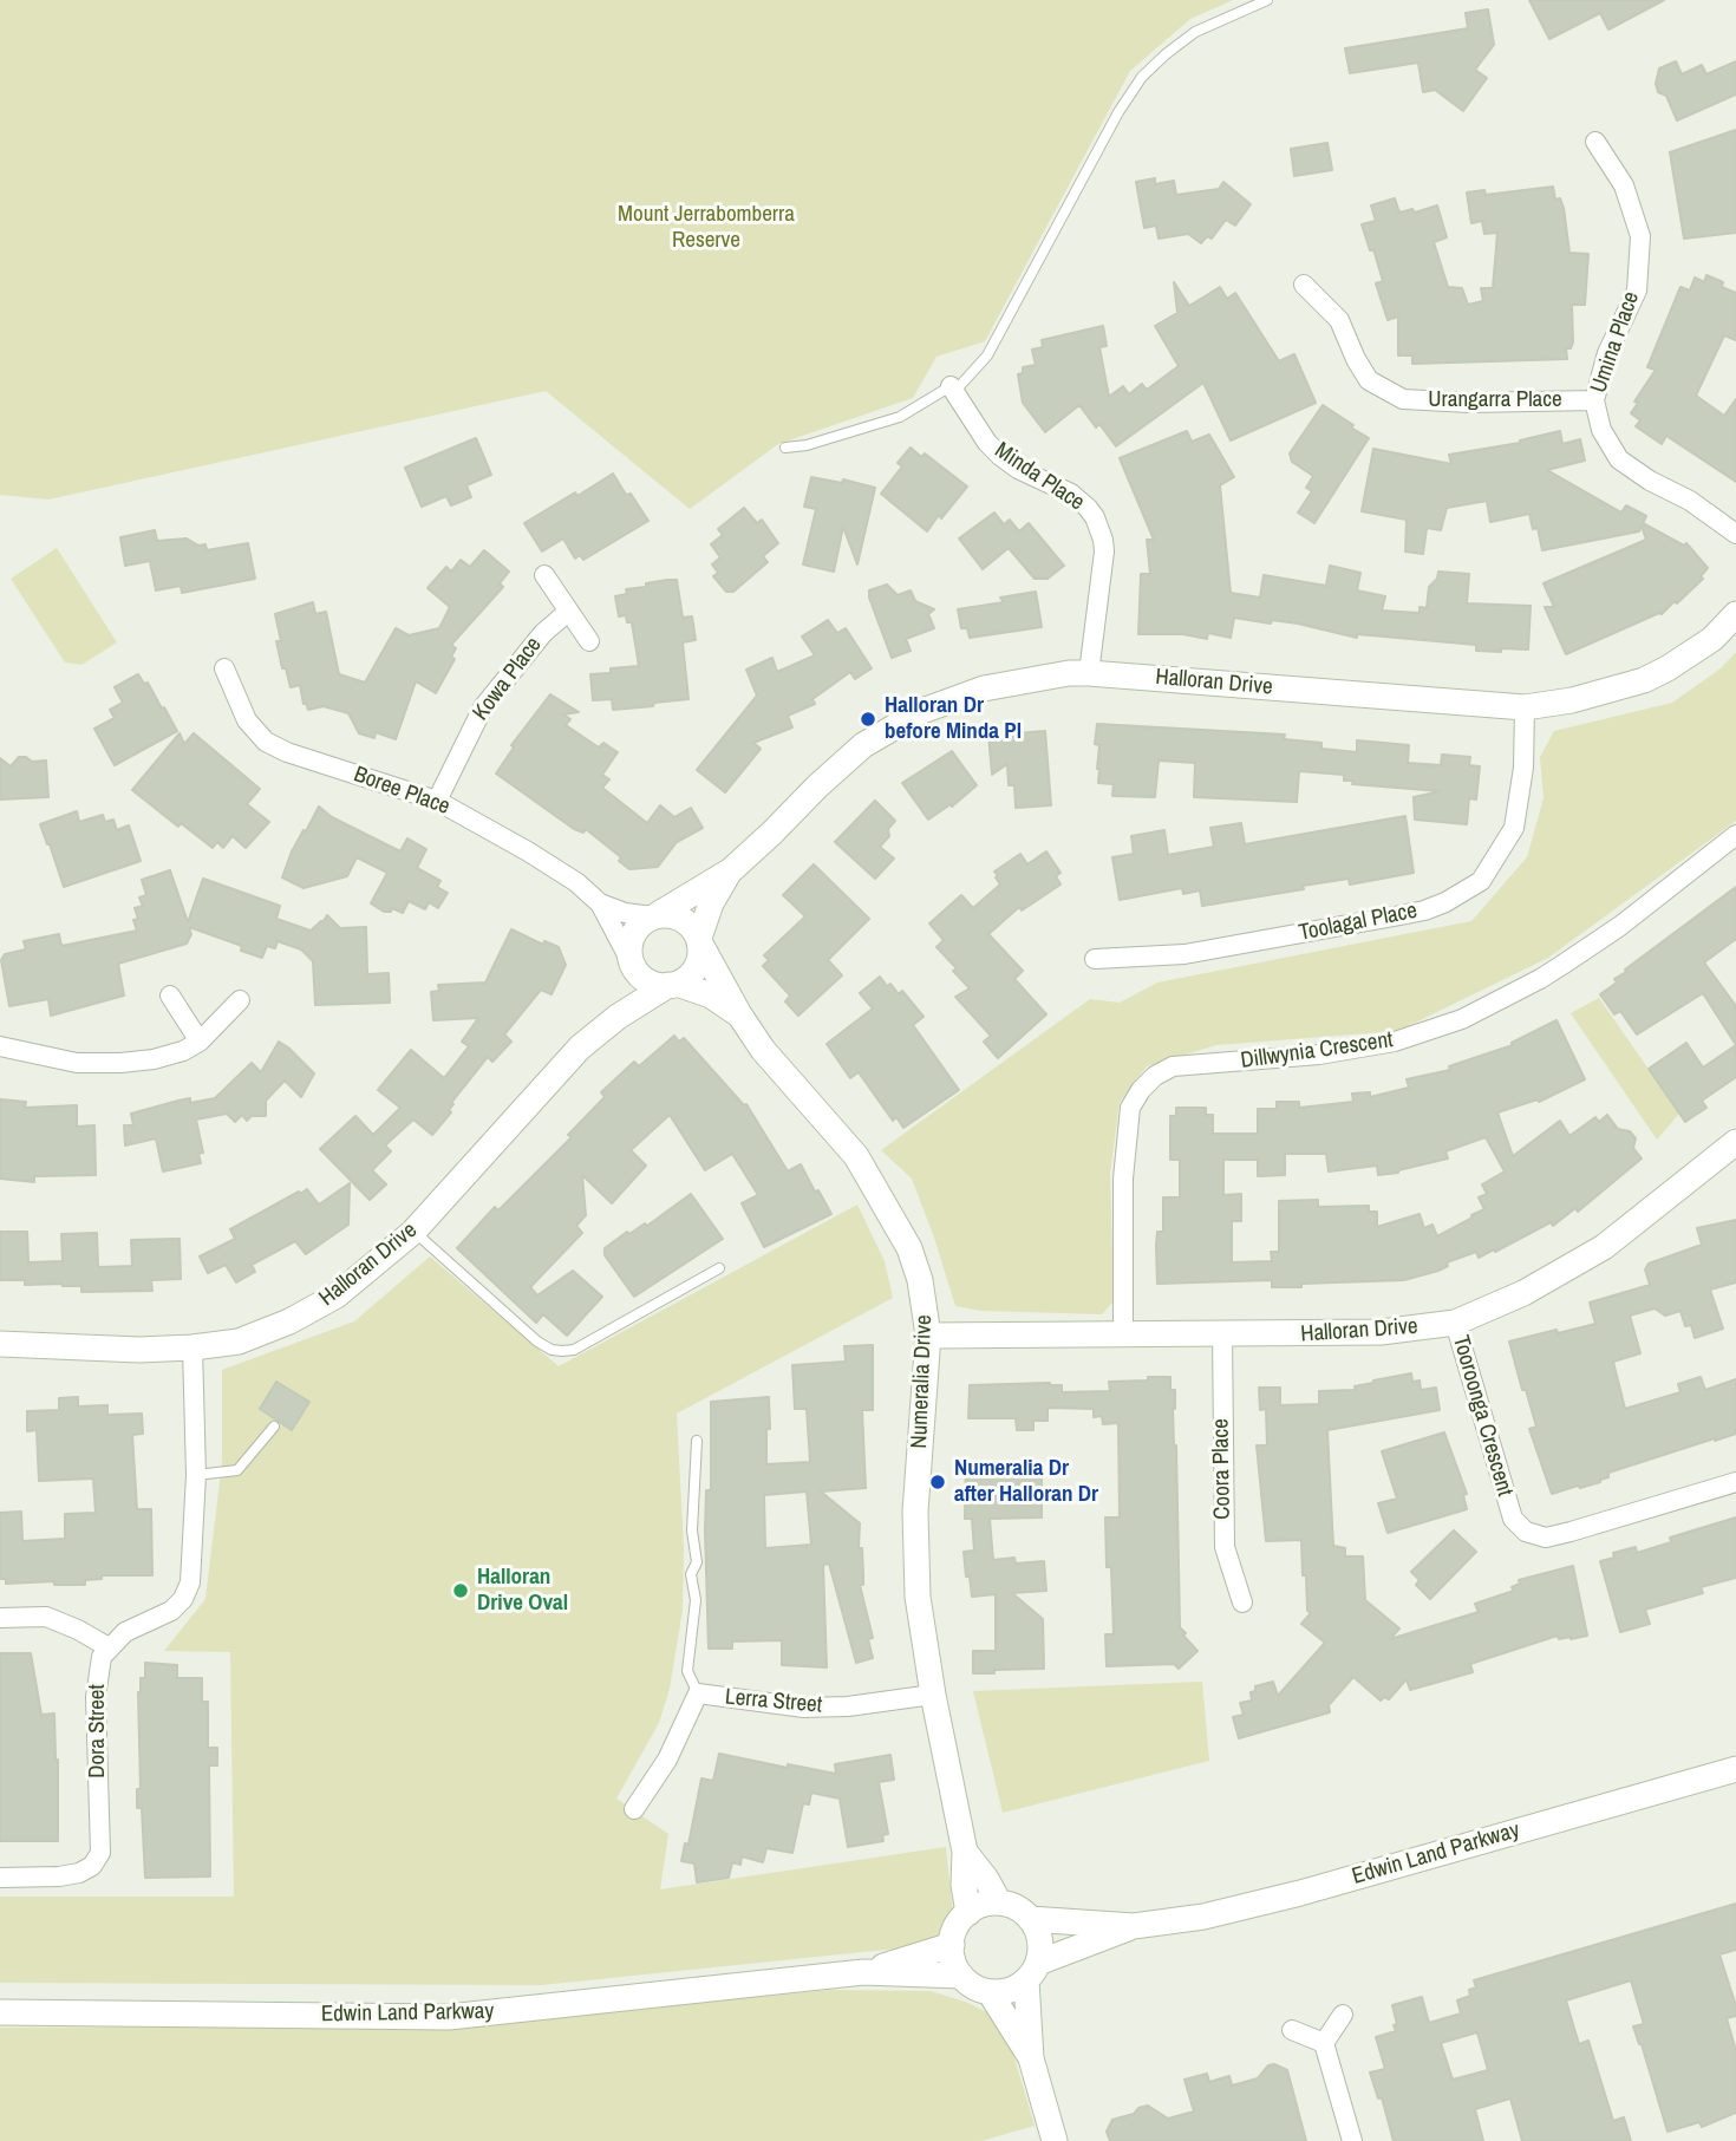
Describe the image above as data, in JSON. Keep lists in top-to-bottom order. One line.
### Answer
{"streets":{"street":["Umina Place","Urangarra Place","Minda Place","Kowa Place","Halloran Drive","Boree Place","Toolagal Place","Dillwynia Crescent","Numeralia Drive","Tooroonga Crescent","Coora Place","Lerra Street","Dora Street","Edwin Land Parkway"]},"crossings":[["Umina Place","Urangarra Place"],["Minda Place","Halloran Drive"],["Kowa Place","Boree Place"],["Halloran Drive","Boree Place"],["Halloran Drive","Toolagal Place"],["Halloran Drive","Dillwynia Crescent"],["Halloran Drive","Numeralia Drive"],["Halloran Drive","Tooroonga Crescent"],["Halloran Drive","Coora Place"],["Boree Place","Numeralia Drive"],["Numeralia Drive","Lerra Street"],["Numeralia Drive","Edwin Land Parkway"]],"parks":["Mount Jerrabomberra Reserve"],"places":["Halloran Dr before Minda Pl","Numeralia Dr after Halloran Dr","Halloran Drive Oval"]}
